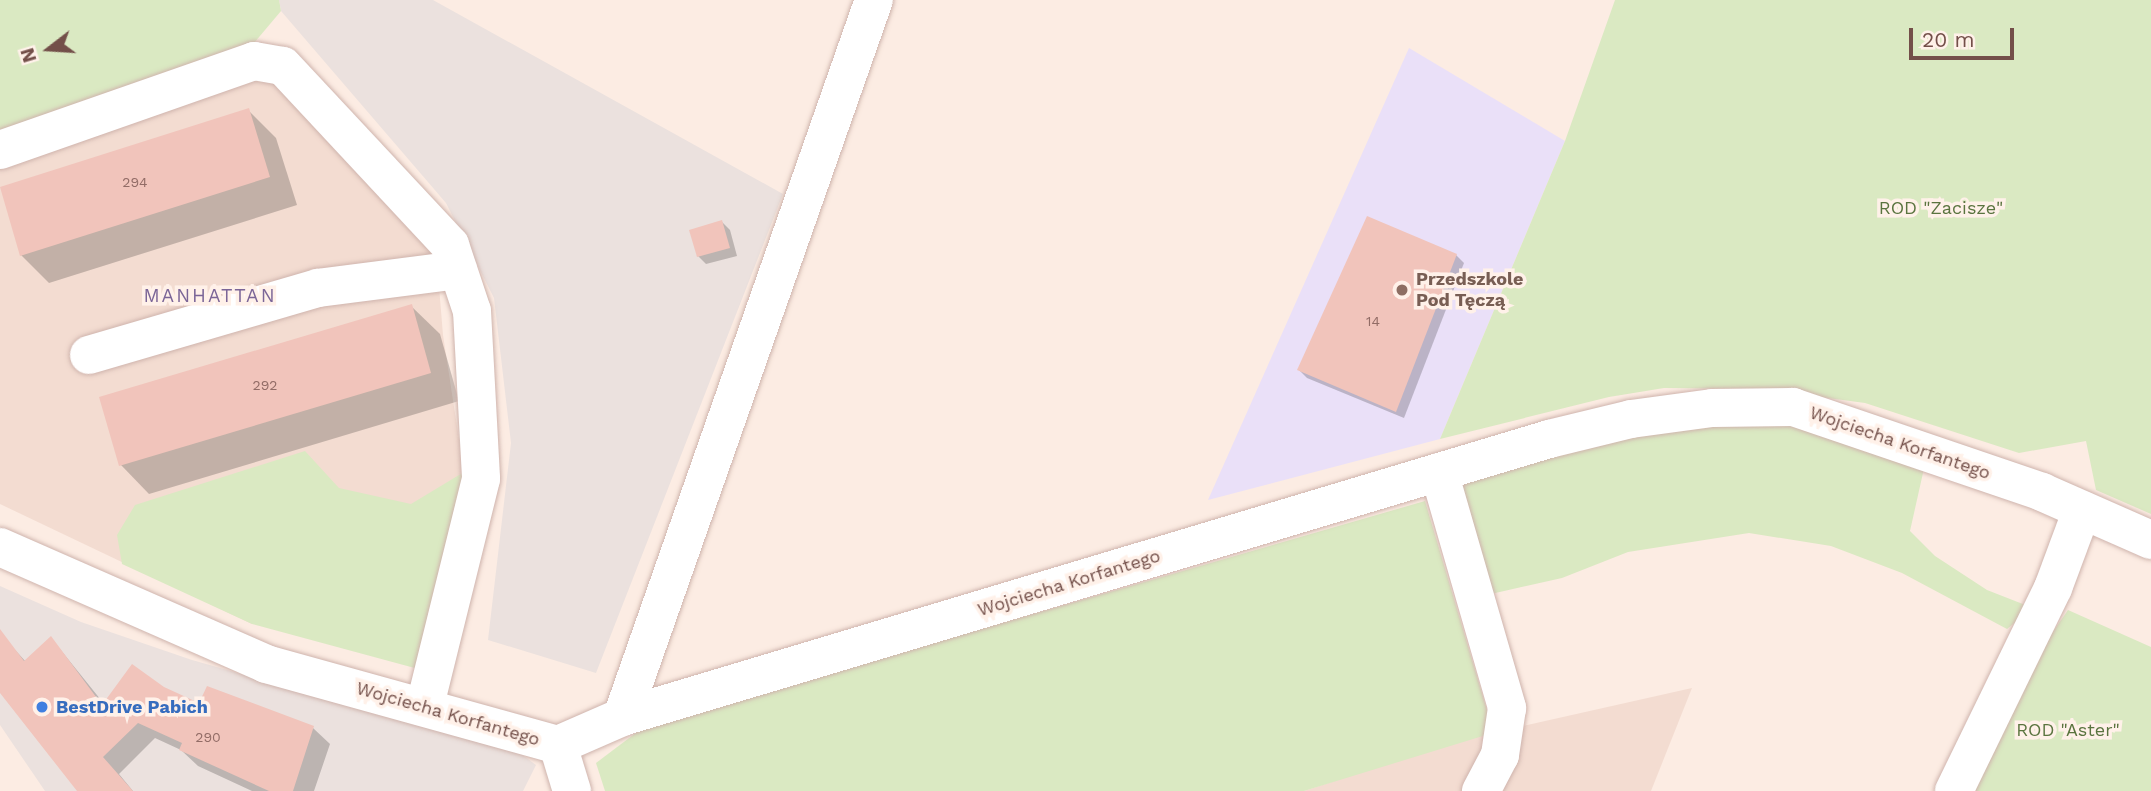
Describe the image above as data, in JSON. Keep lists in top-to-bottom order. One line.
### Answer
{"streets":{"street":["Wojciecha Korfantego"]},"districts":["MANHATTAN"],"parks":["ROD \"Zacisze\"","ROD \"Aster\""],"places":["Przedszkole Pod Tęczą","BestDrive Pabich"],"house_numbers":["294","14","292","290"],"scale_bar":"20 m","north":"left"}
